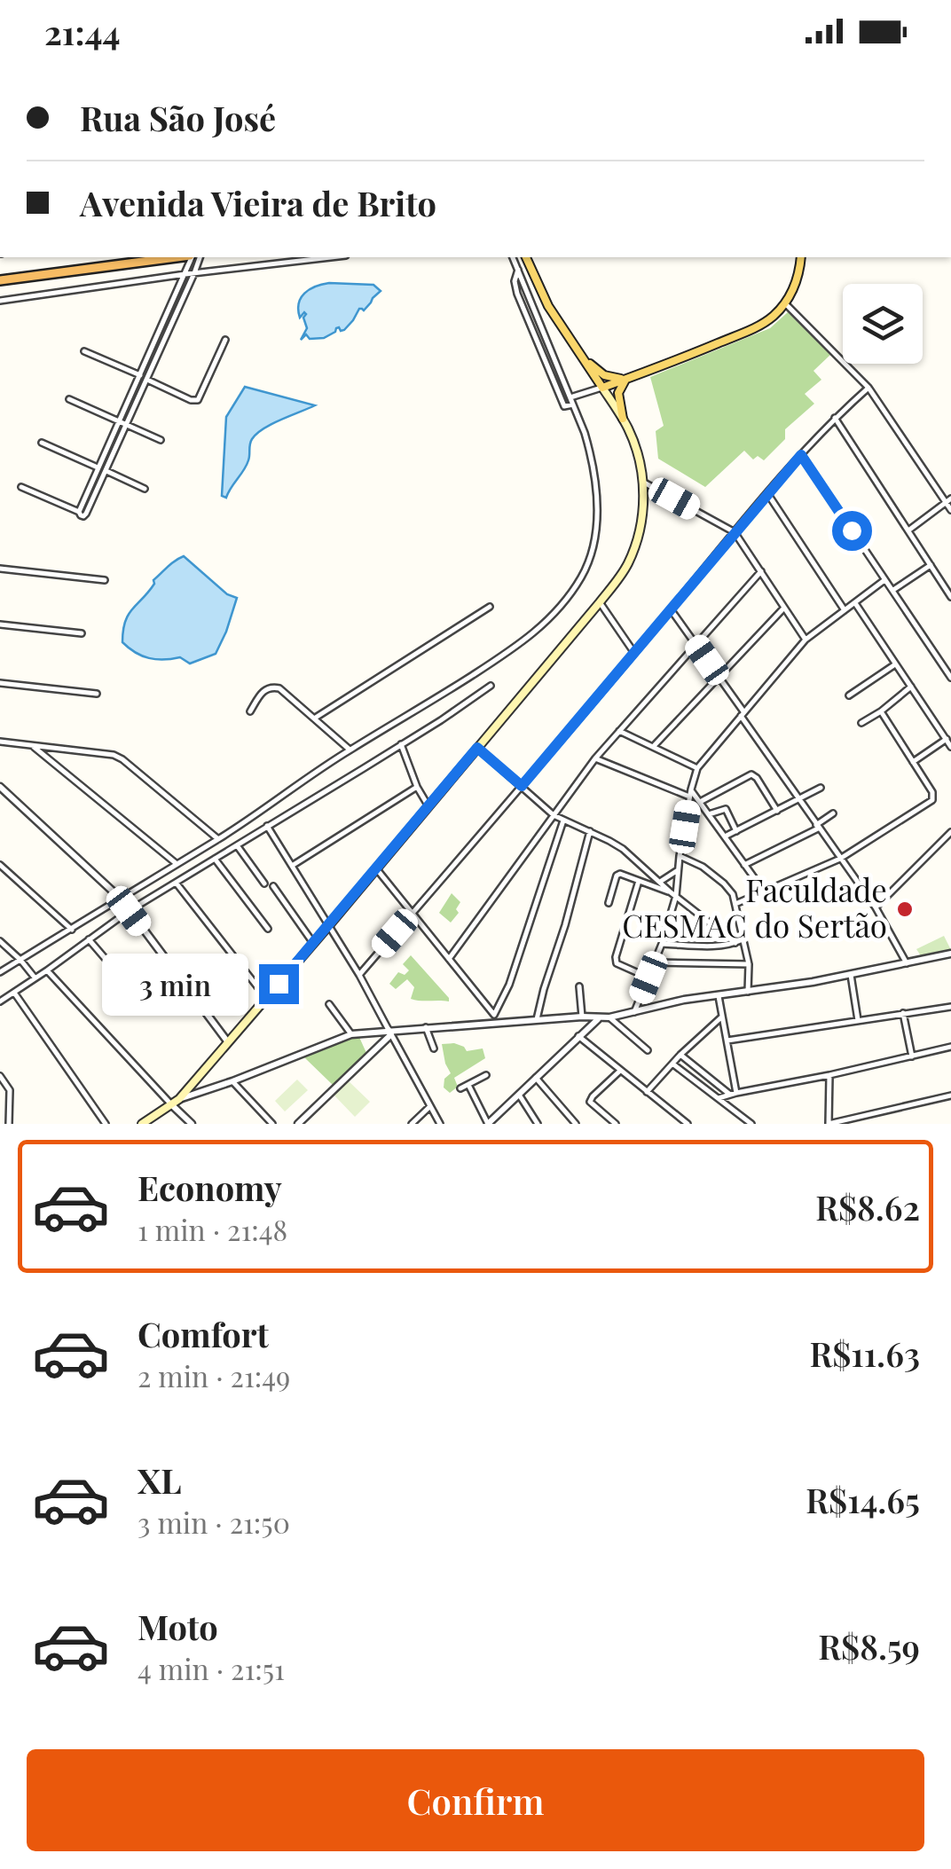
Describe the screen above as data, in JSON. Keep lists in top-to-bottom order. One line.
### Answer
{"places":["Faculdade CESMAC do Sertão"],"page":{"status":"21:44","banner":["Rua São José","Avenida Vieira de Brito"],"bubble":"3 min","list":[{"name":"Economy","note":"1 min · 21:48","value":"R$8.62"},{"name":"Comfort","note":"2 min · 21:49","value":"R$11.63"},{"name":"XL","note":"3 min · 21:50","value":"R$14.65"},{"name":"Moto","note":"4 min · 21:51","value":"R$8.59"}],"buttons":"Confirm"}}
